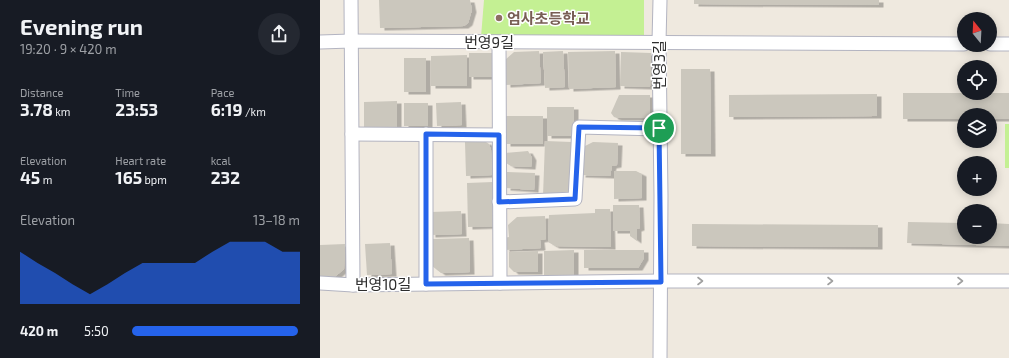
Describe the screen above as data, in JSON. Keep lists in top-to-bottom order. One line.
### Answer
{"streets":{"street":["번영9길","번영3길","번영10길"]},"crossings":[["번영9길","번영3길"],["번영3길","번영10길"]],"one_way":["번영10길"],"places":["엄사초등학교"],"north":"top","page":{"heading":["Evening run","19:20 · 9 × 420 m"],"map_buttons":["+","−"],"stats":[["Distance","3.78 km"],["Time","23:53"],["Pace","6:19 /km"],["Elevation","45 m"],["Heart rate","165 bpm"],["kcal","232"]],"chart":["Elevation","13–18 m"],"list":[{"name":"420 m","note":"5:50"}]}}
